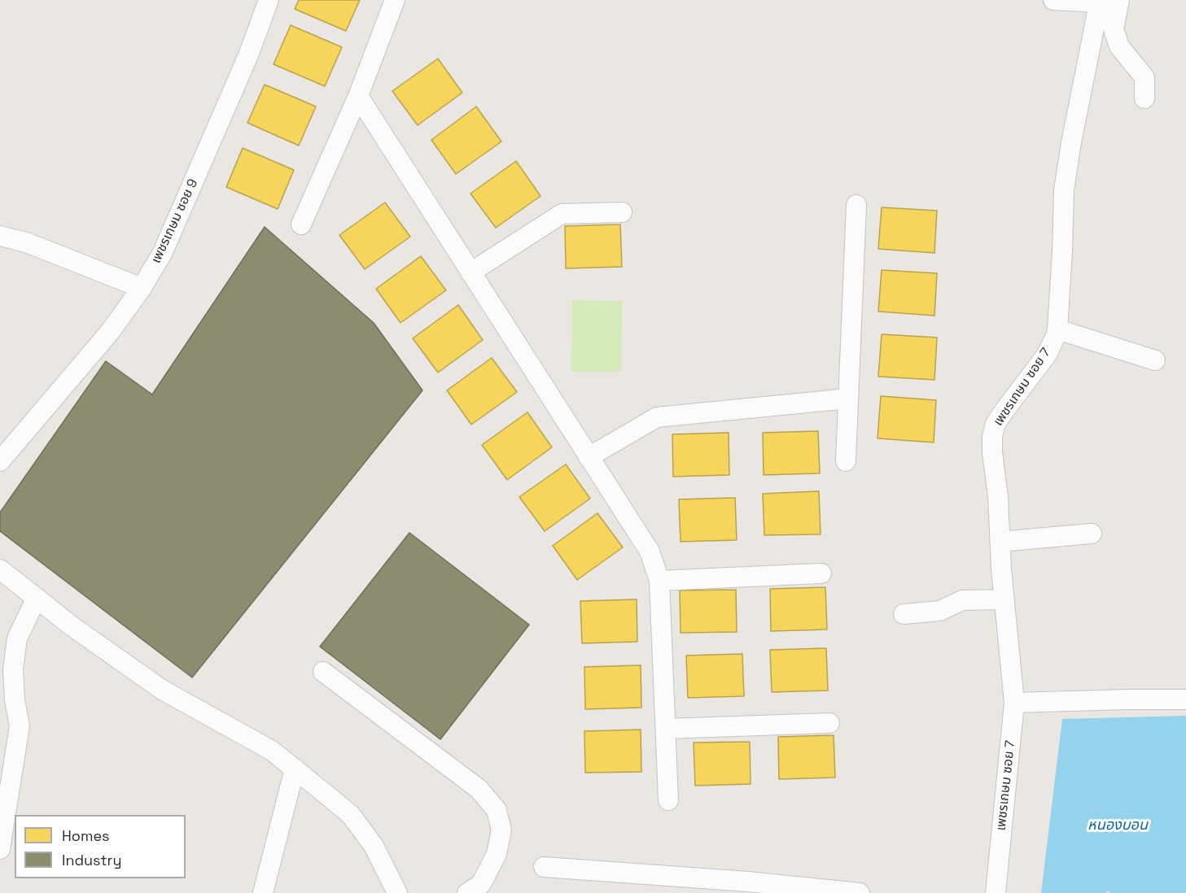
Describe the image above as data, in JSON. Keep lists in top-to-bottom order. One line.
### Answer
{"streets":{"street":["เพชรเกษม ซอย 9","เพชรเกษม ซอย 7"]},"water":["หนองบอน"],"legend":["Homes","Industry"]}
